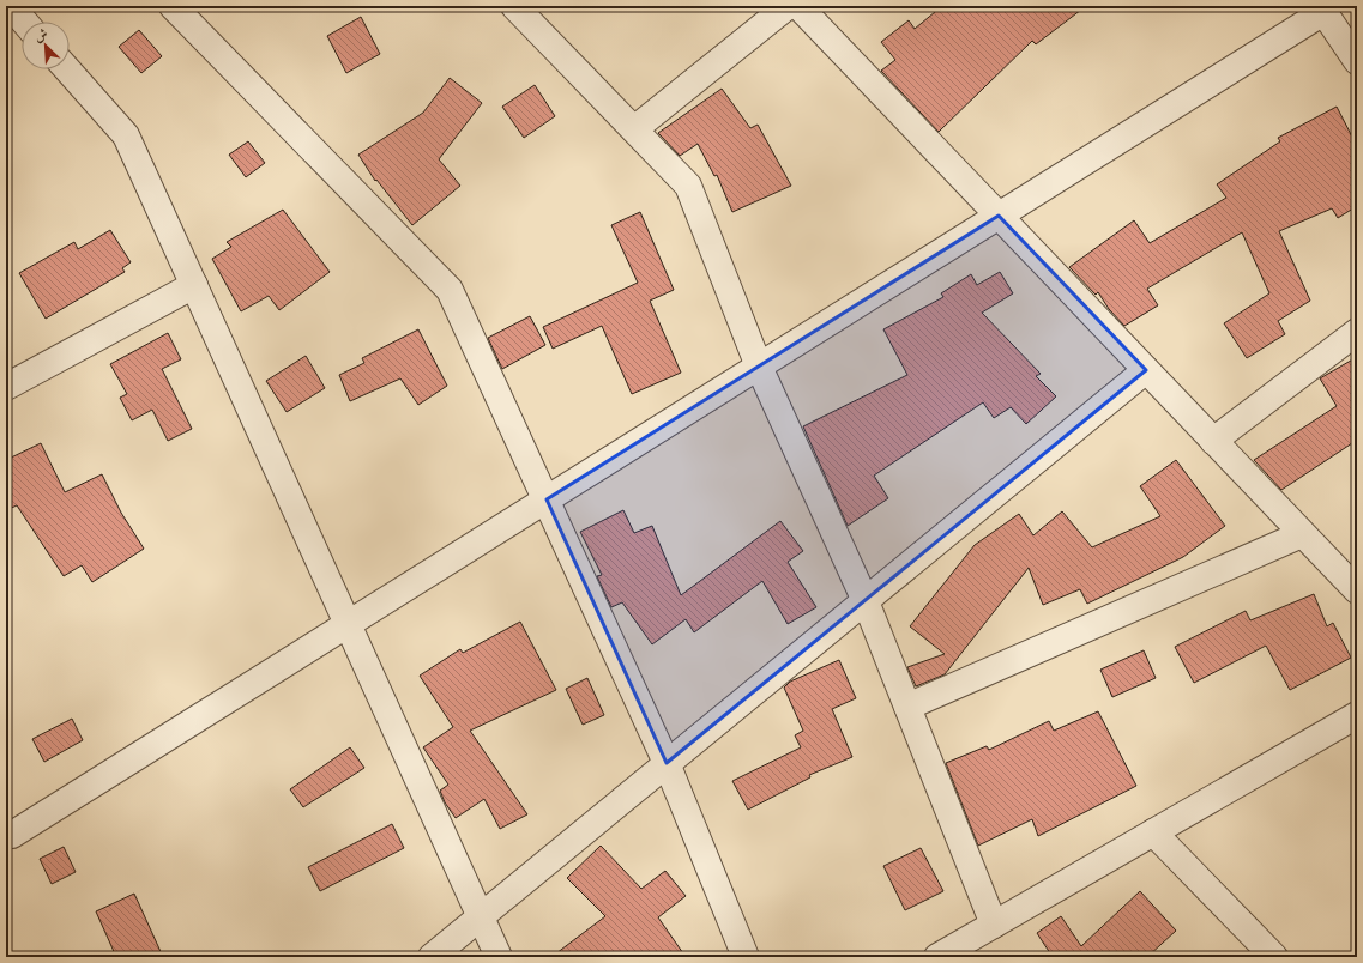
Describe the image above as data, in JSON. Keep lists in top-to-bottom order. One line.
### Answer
{"north":"top left"}
